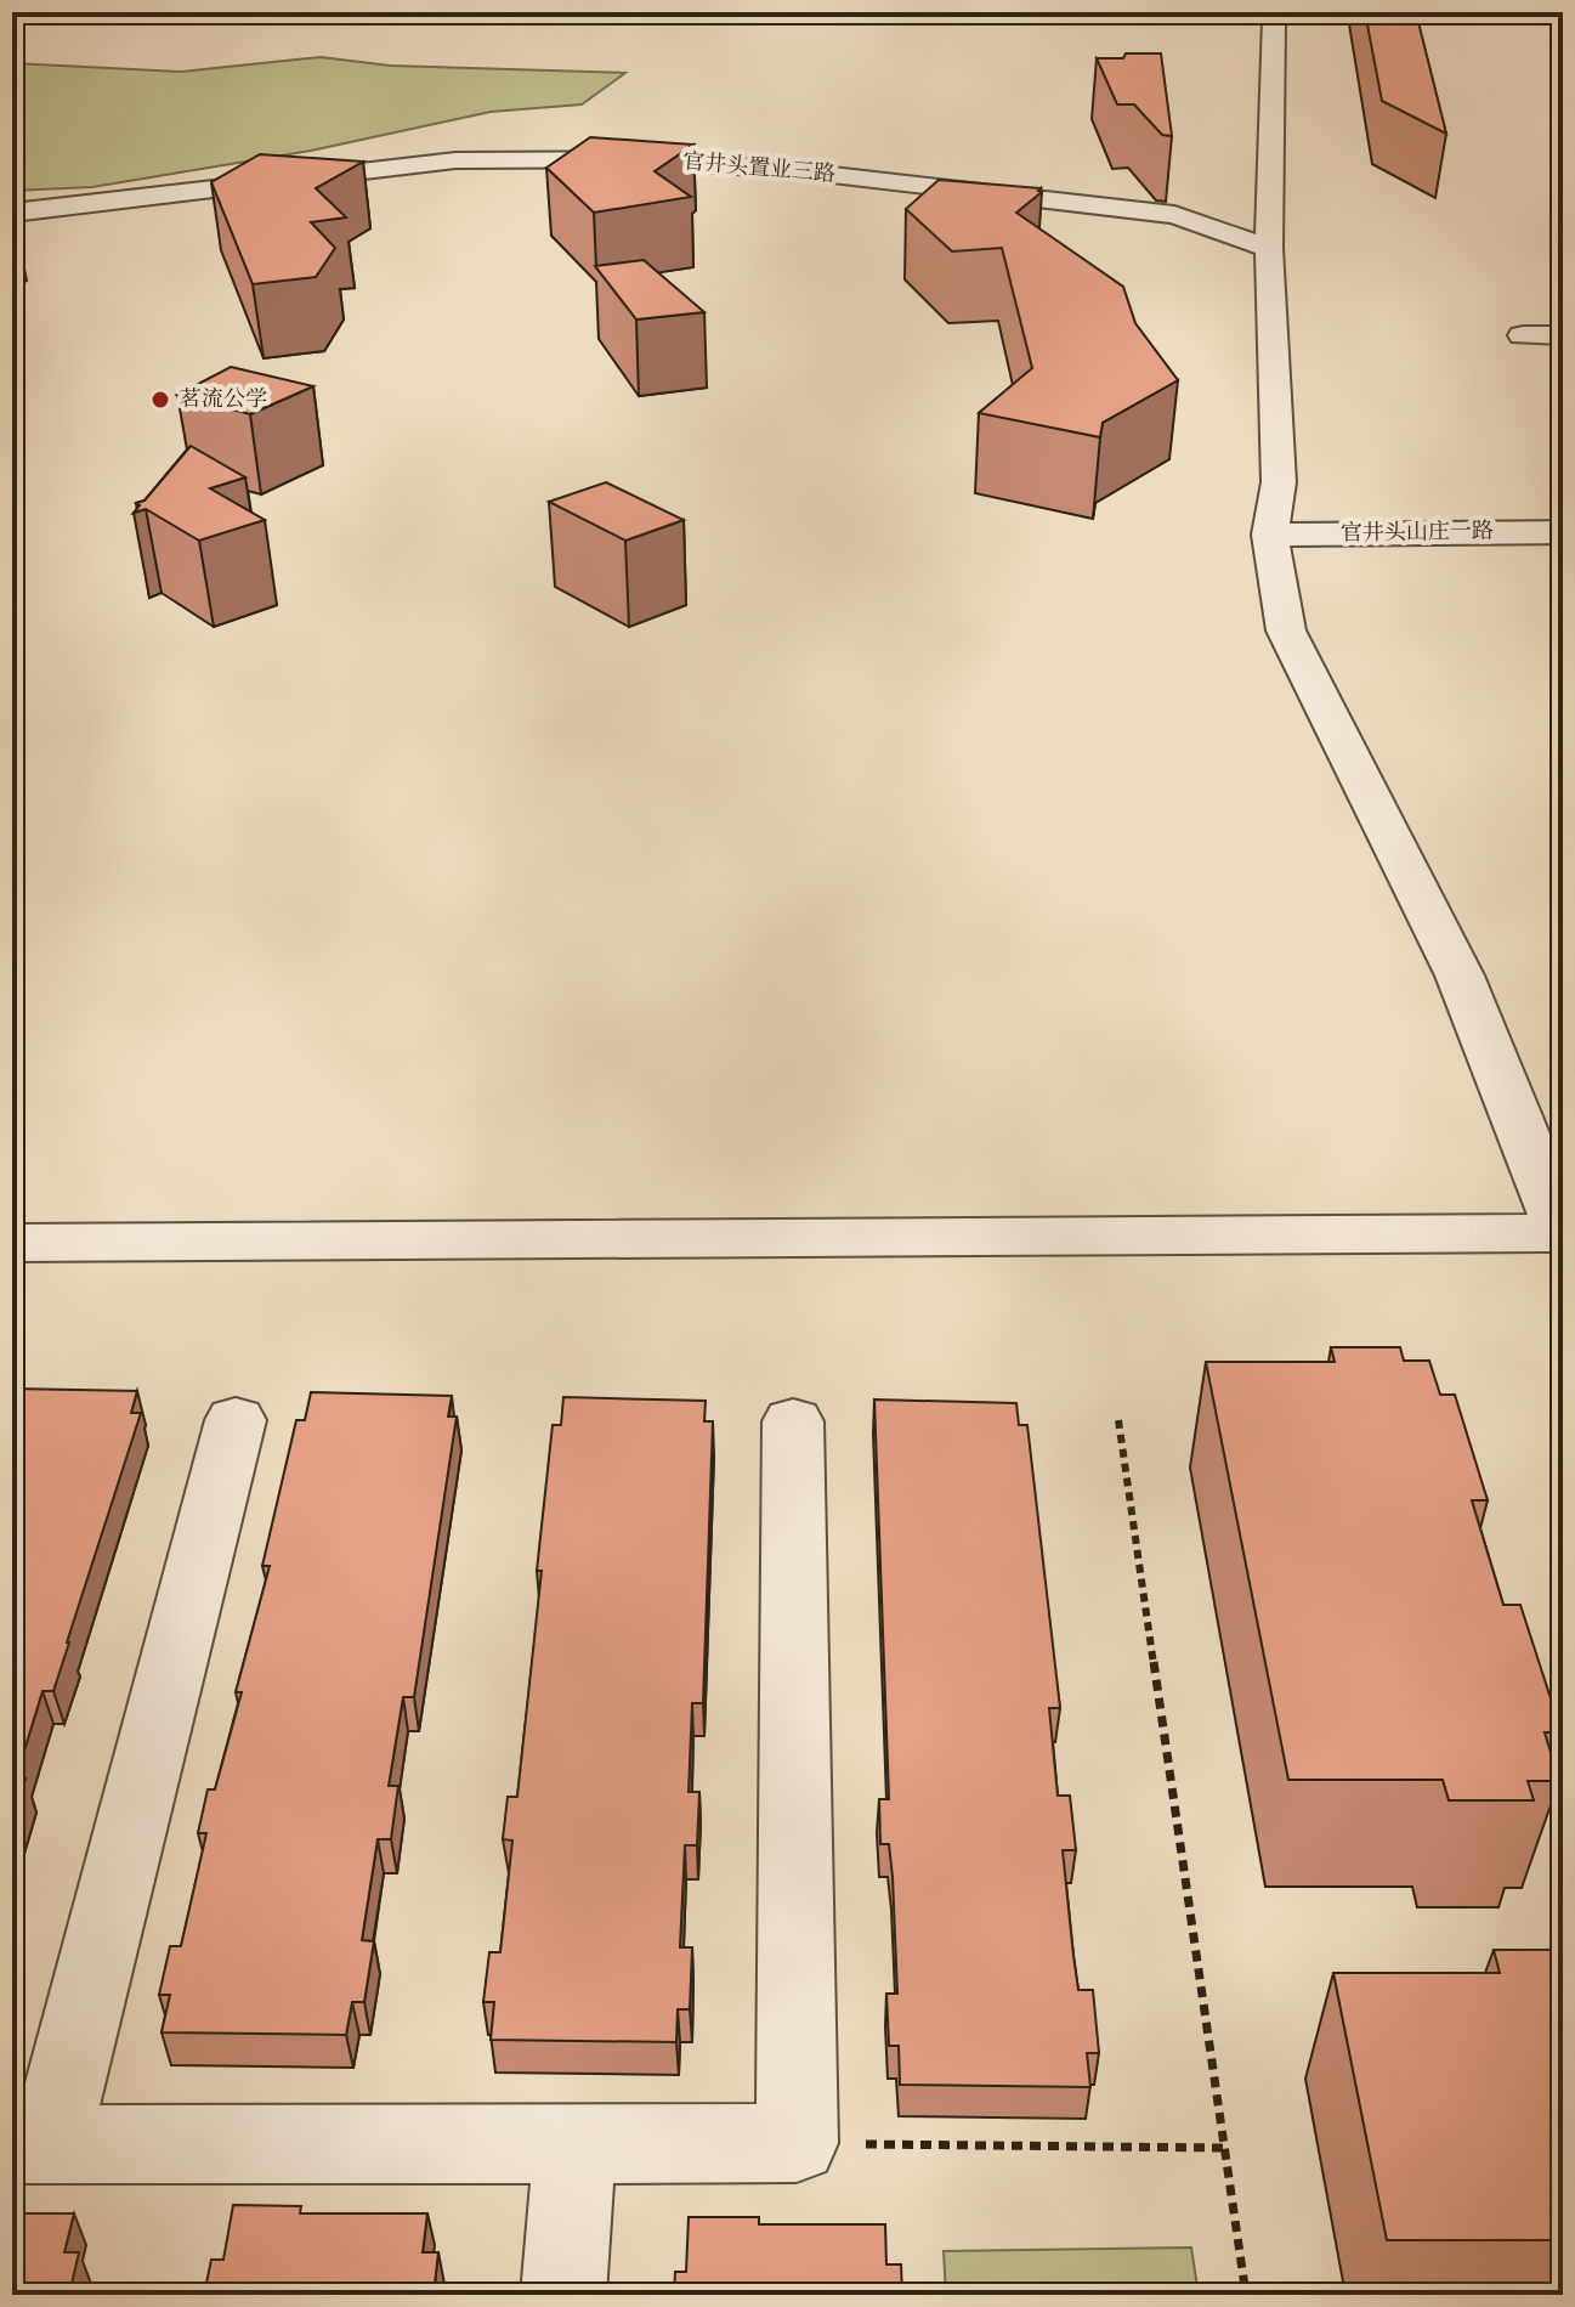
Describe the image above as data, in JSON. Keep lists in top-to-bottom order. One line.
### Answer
{"streets":{"street":["官井头置业三路","官井头山庄一路"]},"places":["茗流公学"]}
